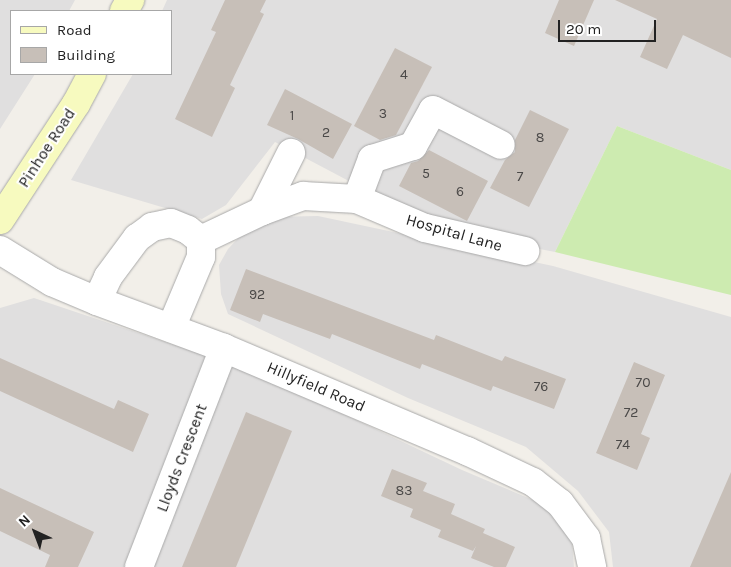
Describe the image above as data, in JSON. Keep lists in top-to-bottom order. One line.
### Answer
{"streets":{"main road":["Pinhoe Road"],"street":["Hospital Lane","Hillyfield Road","Lloyds Crescent"]},"crossings":[["Hillyfield Road","Lloyds Crescent"]],"house_numbers":["4","3","1","2","8","5","7","6","92","70","76","72","74","83"],"legend":["Road","Building"],"scale_bar":"20 m","north":"top left"}
